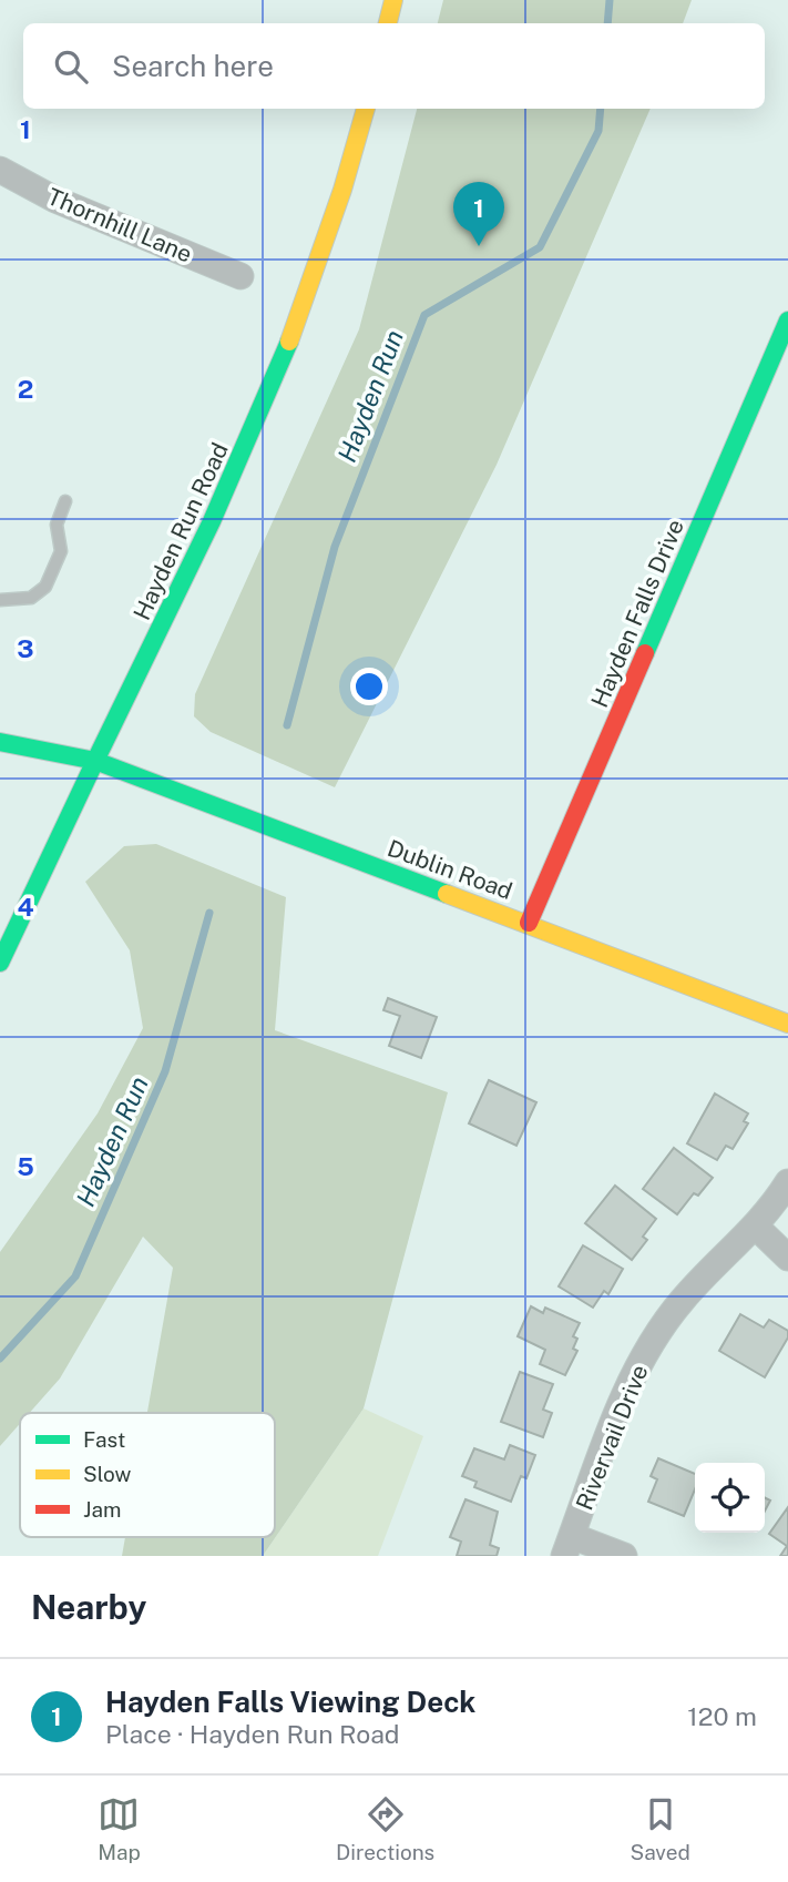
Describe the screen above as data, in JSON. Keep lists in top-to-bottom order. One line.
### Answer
{"streets":{"main road":["Hayden Run Road","Hayden Falls Drive","Dublin Road"],"street":["Thornhill Lane","Rivervail Drive"]},"crossings":[["Hayden Run Road","Dublin Road"],["Hayden Falls Drive","Dublin Road"]],"water":["Hayden Run"],"legend":["Fast","Slow","Jam"],"page":{"search":"Search here","pins":"1","heading":"Nearby","list":[{"mark":"1","name":"Hayden Falls Viewing Deck","note":"Place · Hayden Run Road","value":"120 m"}],"nav":["Map","Directions","Saved"]},"grid":{"rows":["1","2","3","4","5"]}}
